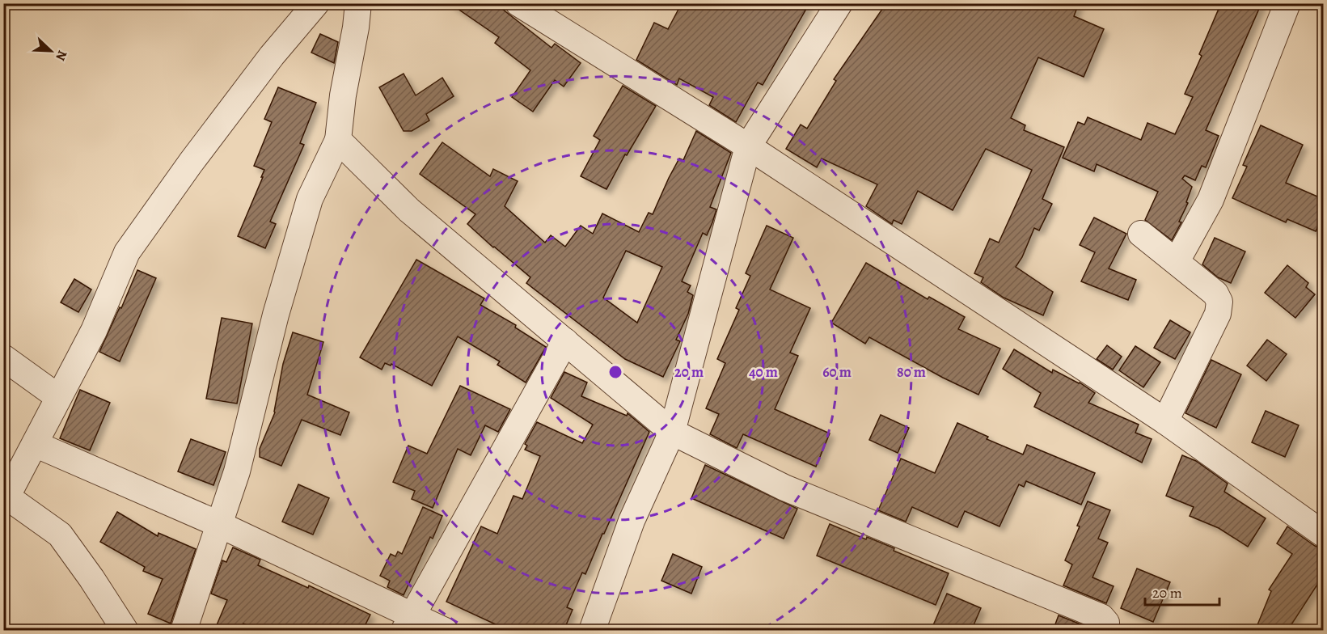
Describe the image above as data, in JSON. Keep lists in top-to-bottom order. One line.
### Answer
{"scale_bar":"20 m","north":"bottom right","rings":["20 m","40 m","60 m","80 m"]}
